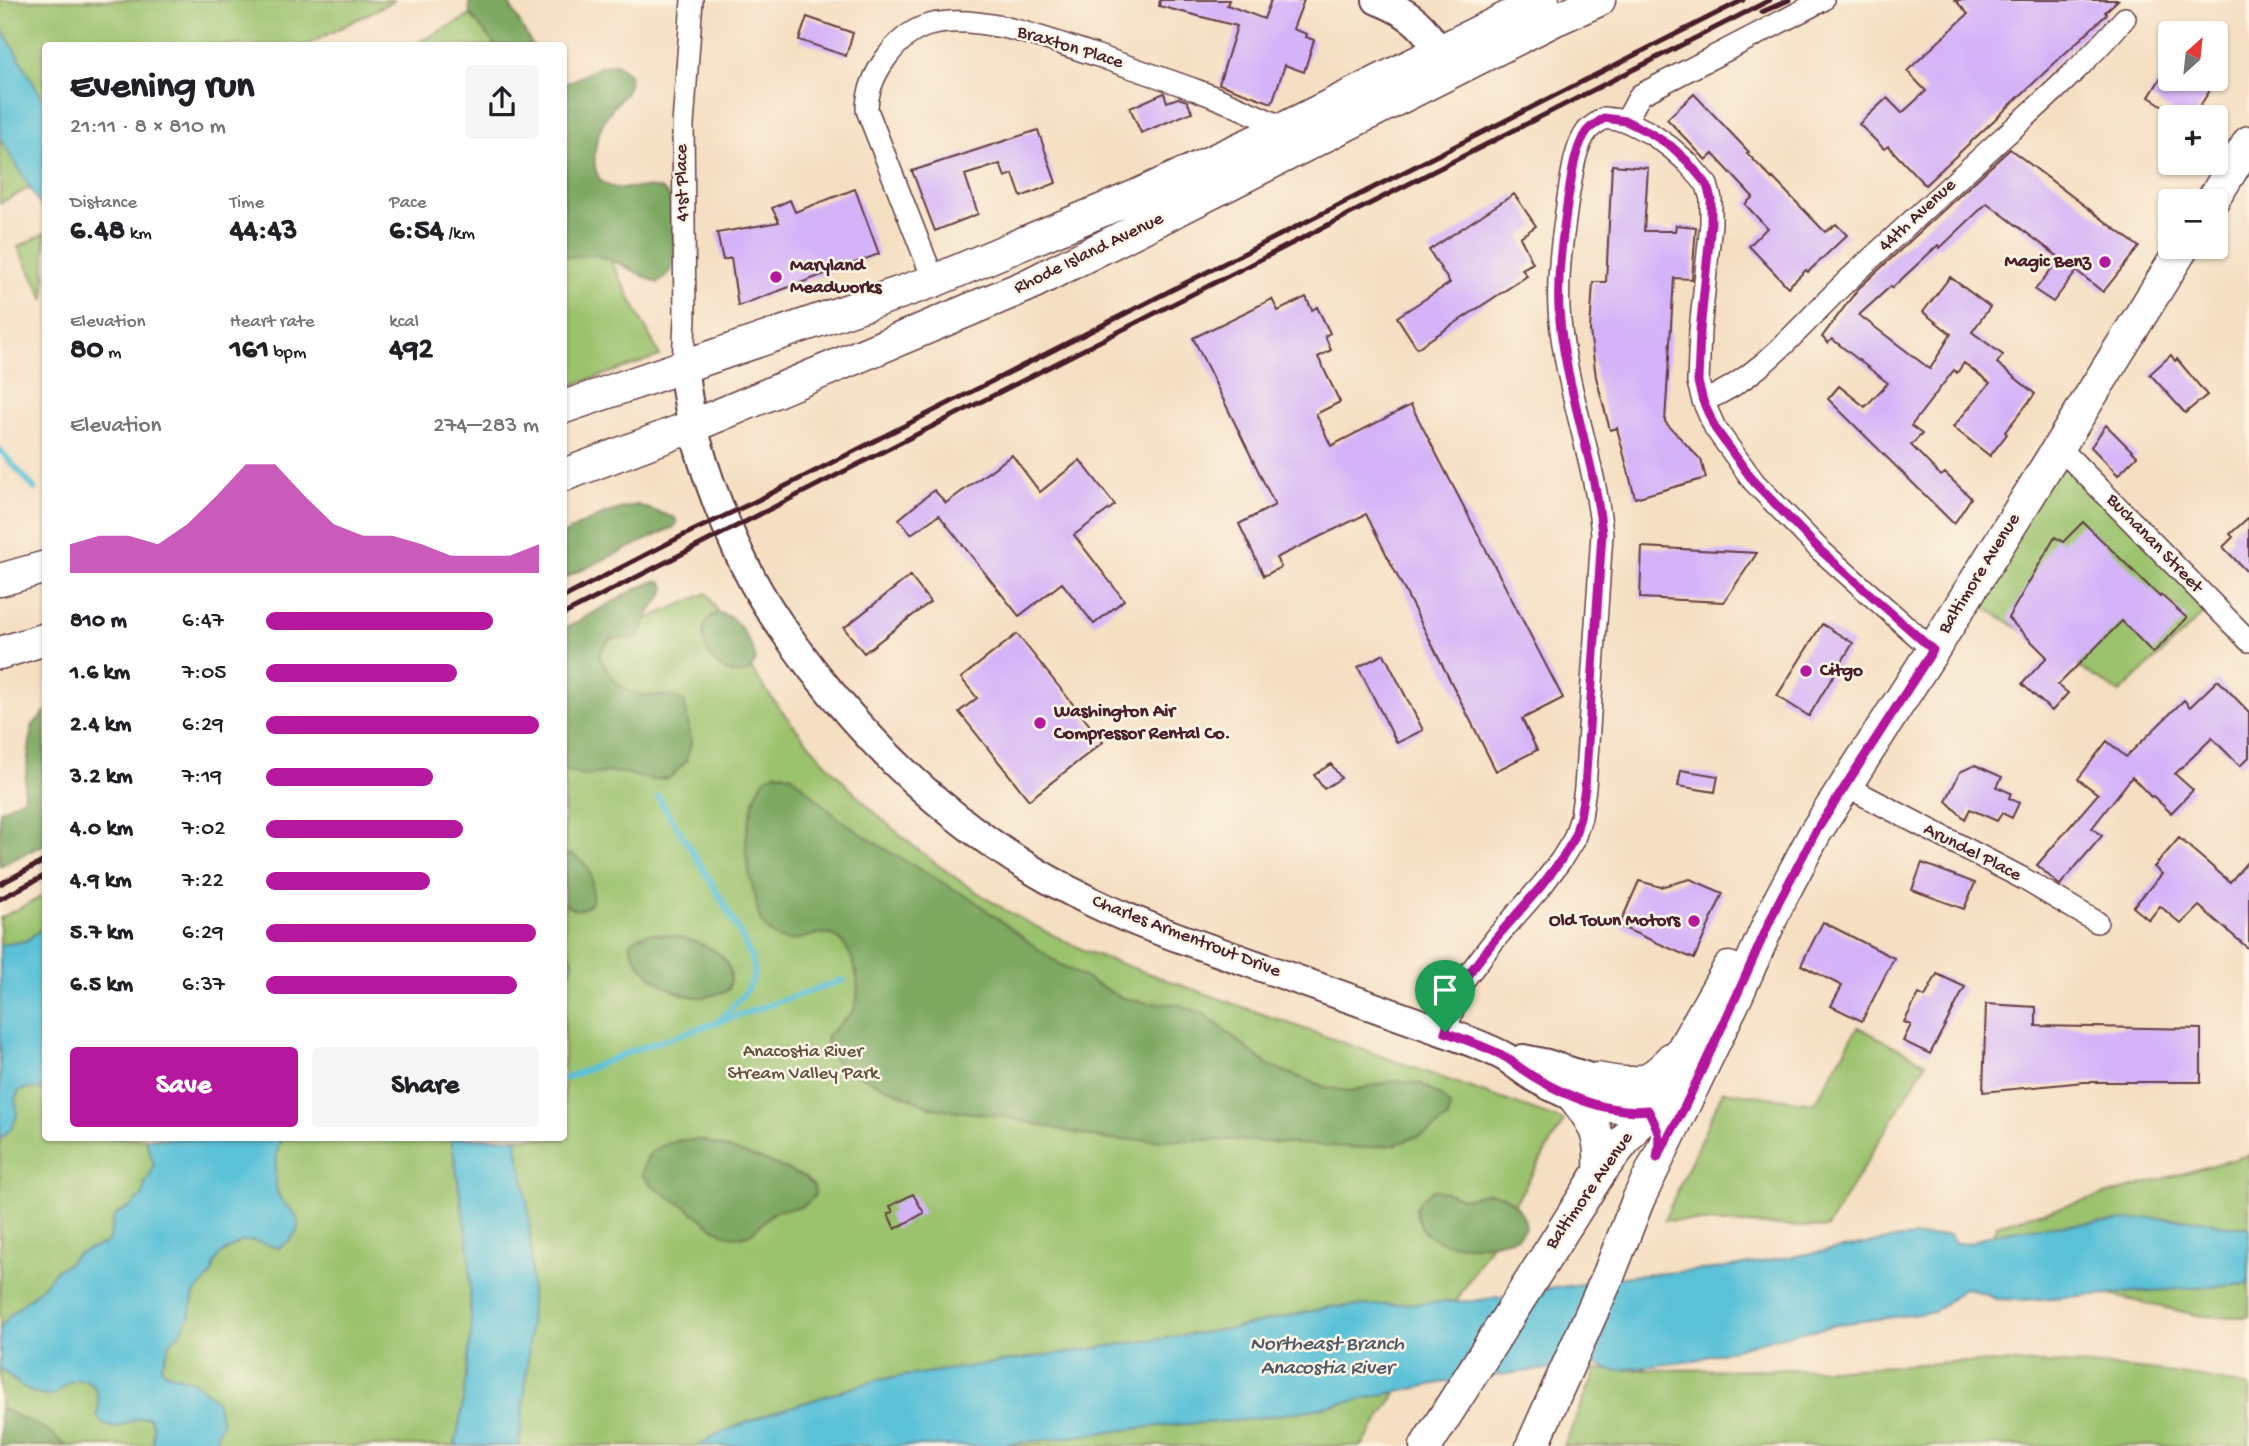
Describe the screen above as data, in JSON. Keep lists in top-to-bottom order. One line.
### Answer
{"streets":{"main road":["Rhode Island Avenue","Baltimore Avenue"],"street":["Braxton Place","41st Place","44th Avenue","Buchanan Street","Arundel Place","Charles Armentrout Drive"]},"crossings":[["Braxton Place","Rhode Island Avenue"],["41st Place","Rhode Island Avenue"],["41st Place","Charles Armentrout Drive"],["Rhode Island Avenue","Charles Armentrout Drive"],["Buchanan Street","Baltimore Avenue"],["Baltimore Avenue","Arundel Place"],["Baltimore Avenue","Charles Armentrout Drive"]],"water":["Northeast Branch Anacostia River"],"parks":["Anacostia River Stream Valley Park"],"places":["Magic Benz","Maryland Meadworks","Citgo","Washington Air Compressor Rental Co.","Old Town Motors"],"north":"top right","page":{"map_buttons":["+","−"],"heading":["Evening run","21:11 · 8 × 810 m"],"stats":[["Distance","6.48 km"],["Time","44:43"],["Pace","6:54 /km"],["Elevation","80 m"],["Heart rate","161 bpm"],["kcal","492"]],"chart":["Elevation","274–283 m"],"list":[{"name":"810 m","note":"6:47"},{"name":"1.6 km","note":"7:05"},{"name":"2.4 km","note":"6:29"},{"name":"3.2 km","note":"7:19"},{"name":"4.0 km","note":"7:02"},{"name":"4.9 km","note":"7:22"},{"name":"5.7 km","note":"6:29"},{"name":"6.5 km","note":"6:37"}],"buttons":["Save","Share"]}}
